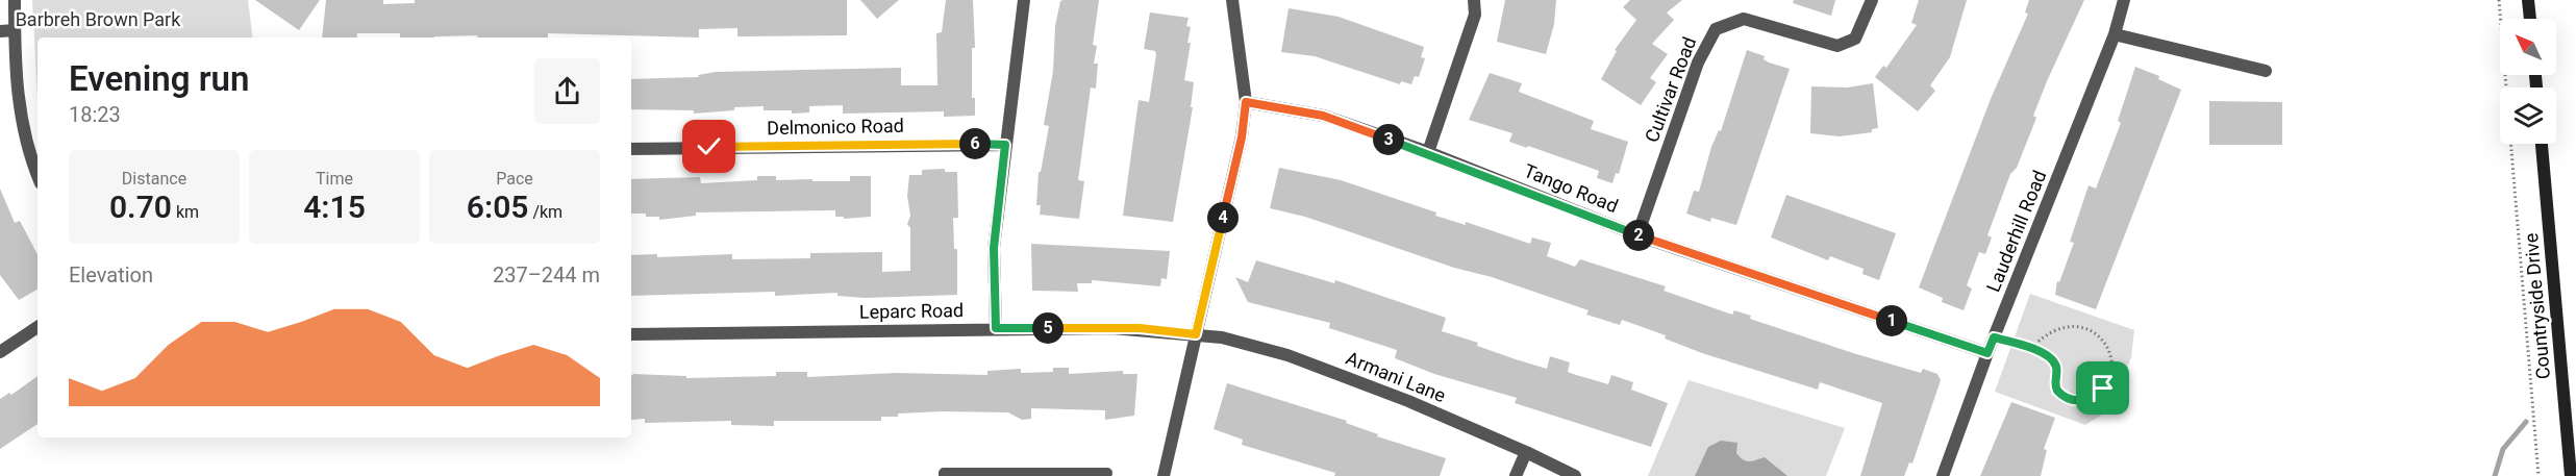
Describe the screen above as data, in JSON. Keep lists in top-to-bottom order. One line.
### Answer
{"streets":{"main road":["Countryside Drive"],"street":["Cultivar Road","Delmonico Road","Tango Road","Lauderhill Road","Leparc Road","Armani Lane"]},"crossings":[["Cultivar Road","Tango Road"],["Tango Road","Lauderhill Road"],["Leparc Road","Armani Lane"]],"parks":["Barbreh Brown Park"],"north":"top left","page":{"heading":["Evening run","18:23"],"pins":["3","6","4","2","1","5"],"stats":[["Distance","0.70 km"],["Time","4:15"],["Pace","6:05 /km"]],"chart":["Elevation","237–244 m"]}}
